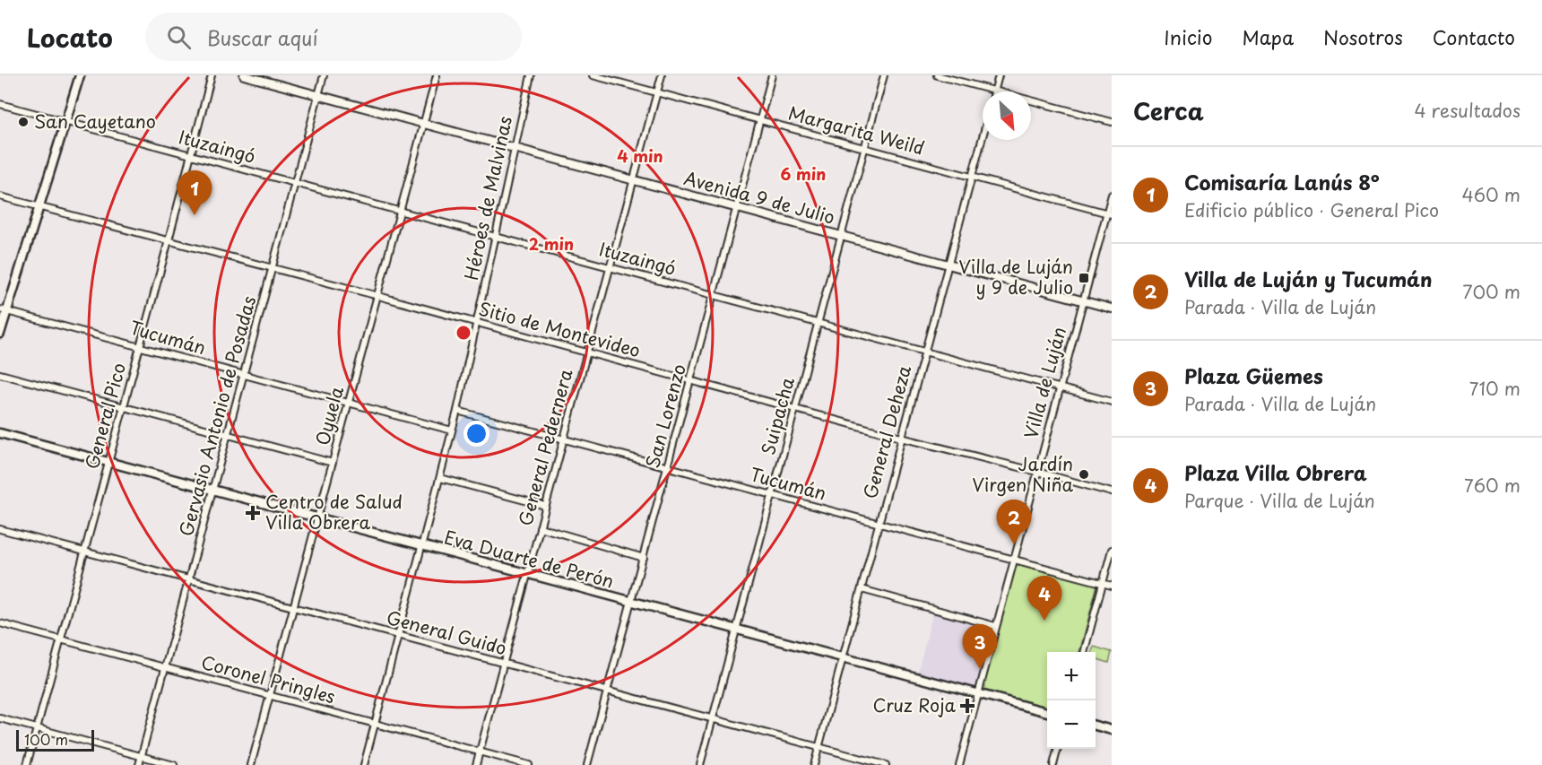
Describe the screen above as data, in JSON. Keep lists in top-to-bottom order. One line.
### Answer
{"streets":{"main road":["Eva Duarte de Perón"],"street":["Margarita Weild","Ituzaingó","Héroes de Malvinas","Avenida 9 de Julio","Sitio de Montevideo","Tucumán","Villa de Luján","General Pico","Gervasio Antonio de Posadas","Oyuela","San Lorenzo","Suipacha","General Deheza","General Pedernera","General Guido","Coronel Pringles"]},"crossings":[["Margarita Weild","Villa de Luján"],["Margarita Weild","San Lorenzo"],["Margarita Weild","Suipacha"],["Margarita Weild","General Deheza"],["Margarita Weild","General Pedernera"],["Ituzaingó","Héroes de Malvinas"],["Ituzaingó","Villa de Luján"],["Ituzaingó","General Pico"],["Ituzaingó","Gervasio Antonio de Posadas"],["Ituzaingó","Oyuela"],["Ituzaingó","San Lorenzo"],["Ituzaingó","Suipacha"],["Ituzaingó","General Deheza"],["Ituzaingó","General Pedernera"],["Héroes de Malvinas","Avenida 9 de Julio"],["Héroes de Malvinas","Sitio de Montevideo"],["Héroes de Malvinas","Tucumán"],["Héroes de Malvinas","Eva Duarte de Perón"],["Héroes de Malvinas","General Guido"],["Héroes de Malvinas","Coronel Pringles"],["Avenida 9 de Julio","Villa de Luján"],["Avenida 9 de Julio","Gervasio Antonio de Posadas"],["Avenida 9 de Julio","Oyuela"],["Avenida 9 de Julio","San Lorenzo"],["Avenida 9 de Julio","Suipacha"],["Avenida 9 de Julio","General Deheza"],["Avenida 9 de Julio","General Pedernera"],["Sitio de Montevideo","Villa de Luján"],["Sitio de Montevideo","General Pico"],["Sitio de Montevideo","Gervasio Antonio de Posadas"],["Sitio de Montevideo","Oyuela"],["Sitio de Montevideo","San Lorenzo"],["Sitio de Montevideo","Suipacha"],["Sitio de Montevideo","General Deheza"],["Sitio de Montevideo","General Pedernera"],["Tucumán","Villa de Luján"],["Tucumán","General Pico"],["Tucumán","Gervasio Antonio de Posadas"],["Tucumán","Oyuela"],["Tucumán","San Lorenzo"],["Tucumán","Suipacha"],["Tucumán","General Deheza"],["Tucumán","General Pedernera"],["Villa de Luján","Eva Duarte de Perón"],["General Pico","Eva Duarte de Perón"],["General Pico","General Guido"],["General Pico","Coronel Pringles"],["Gervasio Antonio de Posadas","Eva Duarte de Perón"],["Gervasio Antonio de Posadas","General Guido"],["Gervasio Antonio de Posadas","Coronel Pringles"],["Oyuela","Eva Duarte de Perón"],["Oyuela","General Guido"],["Oyuela","Coronel Pringles"],["San Lorenzo","Eva Duarte de Perón"],["San Lorenzo","General Guido"],["Suipacha","Eva Duarte de Perón"],["Suipacha","General Guido"],["General Deheza","Eva Duarte de Perón"],["General Deheza","General Guido"],["General Pedernera","Eva Duarte de Perón"],["General Pedernera","General Guido"],["General Pedernera","Coronel Pringles"]],"places":{"other":["San Cayetano","Jardín Virgen Niña"],"transit":["Villa de Luján y 9 de Julio"],"health":["Centro de Salud Villa Obrera","Cruz Roja"]},"scale_bar":"100 m","north":"bottom right","page":{"header":"Locato","search":"Buscar aquí","nav":["Inicio","Mapa","Nosotros","Contacto"],"heading":["Cerca","4 resultados"],"list":[{"mark":"1","name":"Comisaría Lanús 8°","note":"Edificio público · General Pico","value":"460 m"},{"mark":"2","name":"Villa de Luján y Tucumán","note":"Parada · Villa de Luján","value":"700 m"},{"mark":"3","name":"Plaza Güemes","note":"Parada · Villa de Luján","value":"710 m"},{"mark":"4","name":"Plaza Villa Obrera","note":"Parque · Villa de Luján","value":"760 m"}],"pins":["1","2","4","3"],"map_buttons":["+","−"],"scale":"100 m"},"rings":["4 min","6 min","2 min"]}
